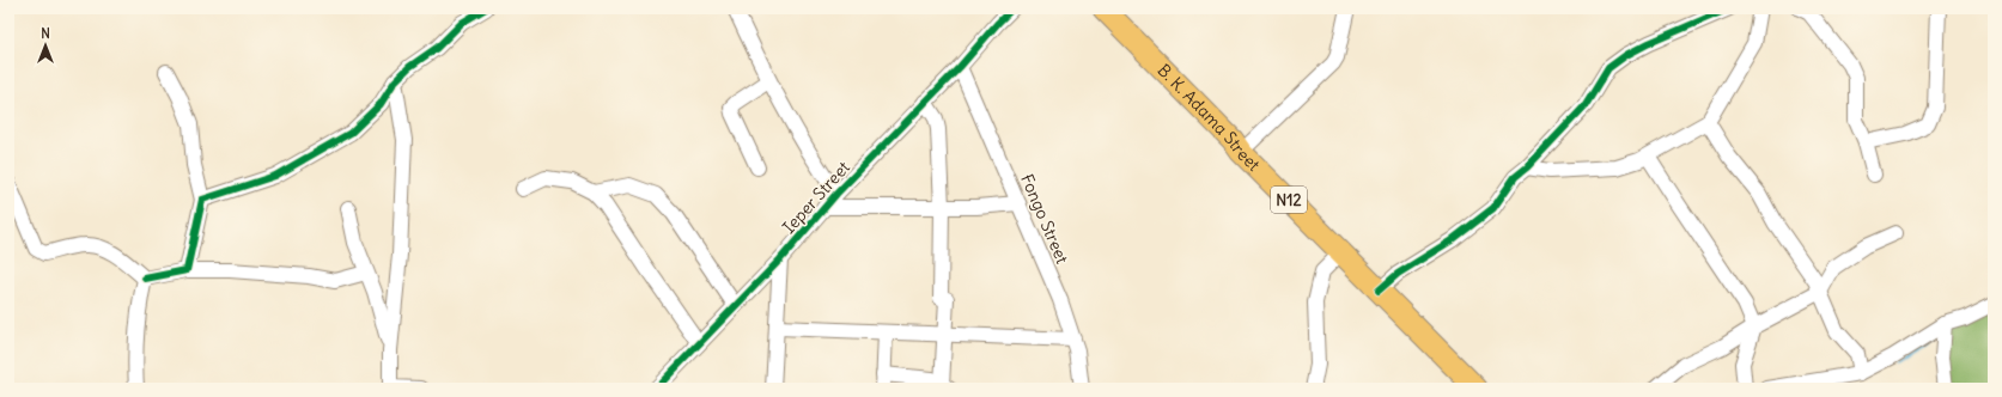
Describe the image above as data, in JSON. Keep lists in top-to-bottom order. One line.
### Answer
{"streets":{"highway":["B. K. Adama Street","N12"],"street":["Ieper Street","Fongo Street"]},"crossings":[["Ieper Street","Fongo Street"]],"north":"top"}
